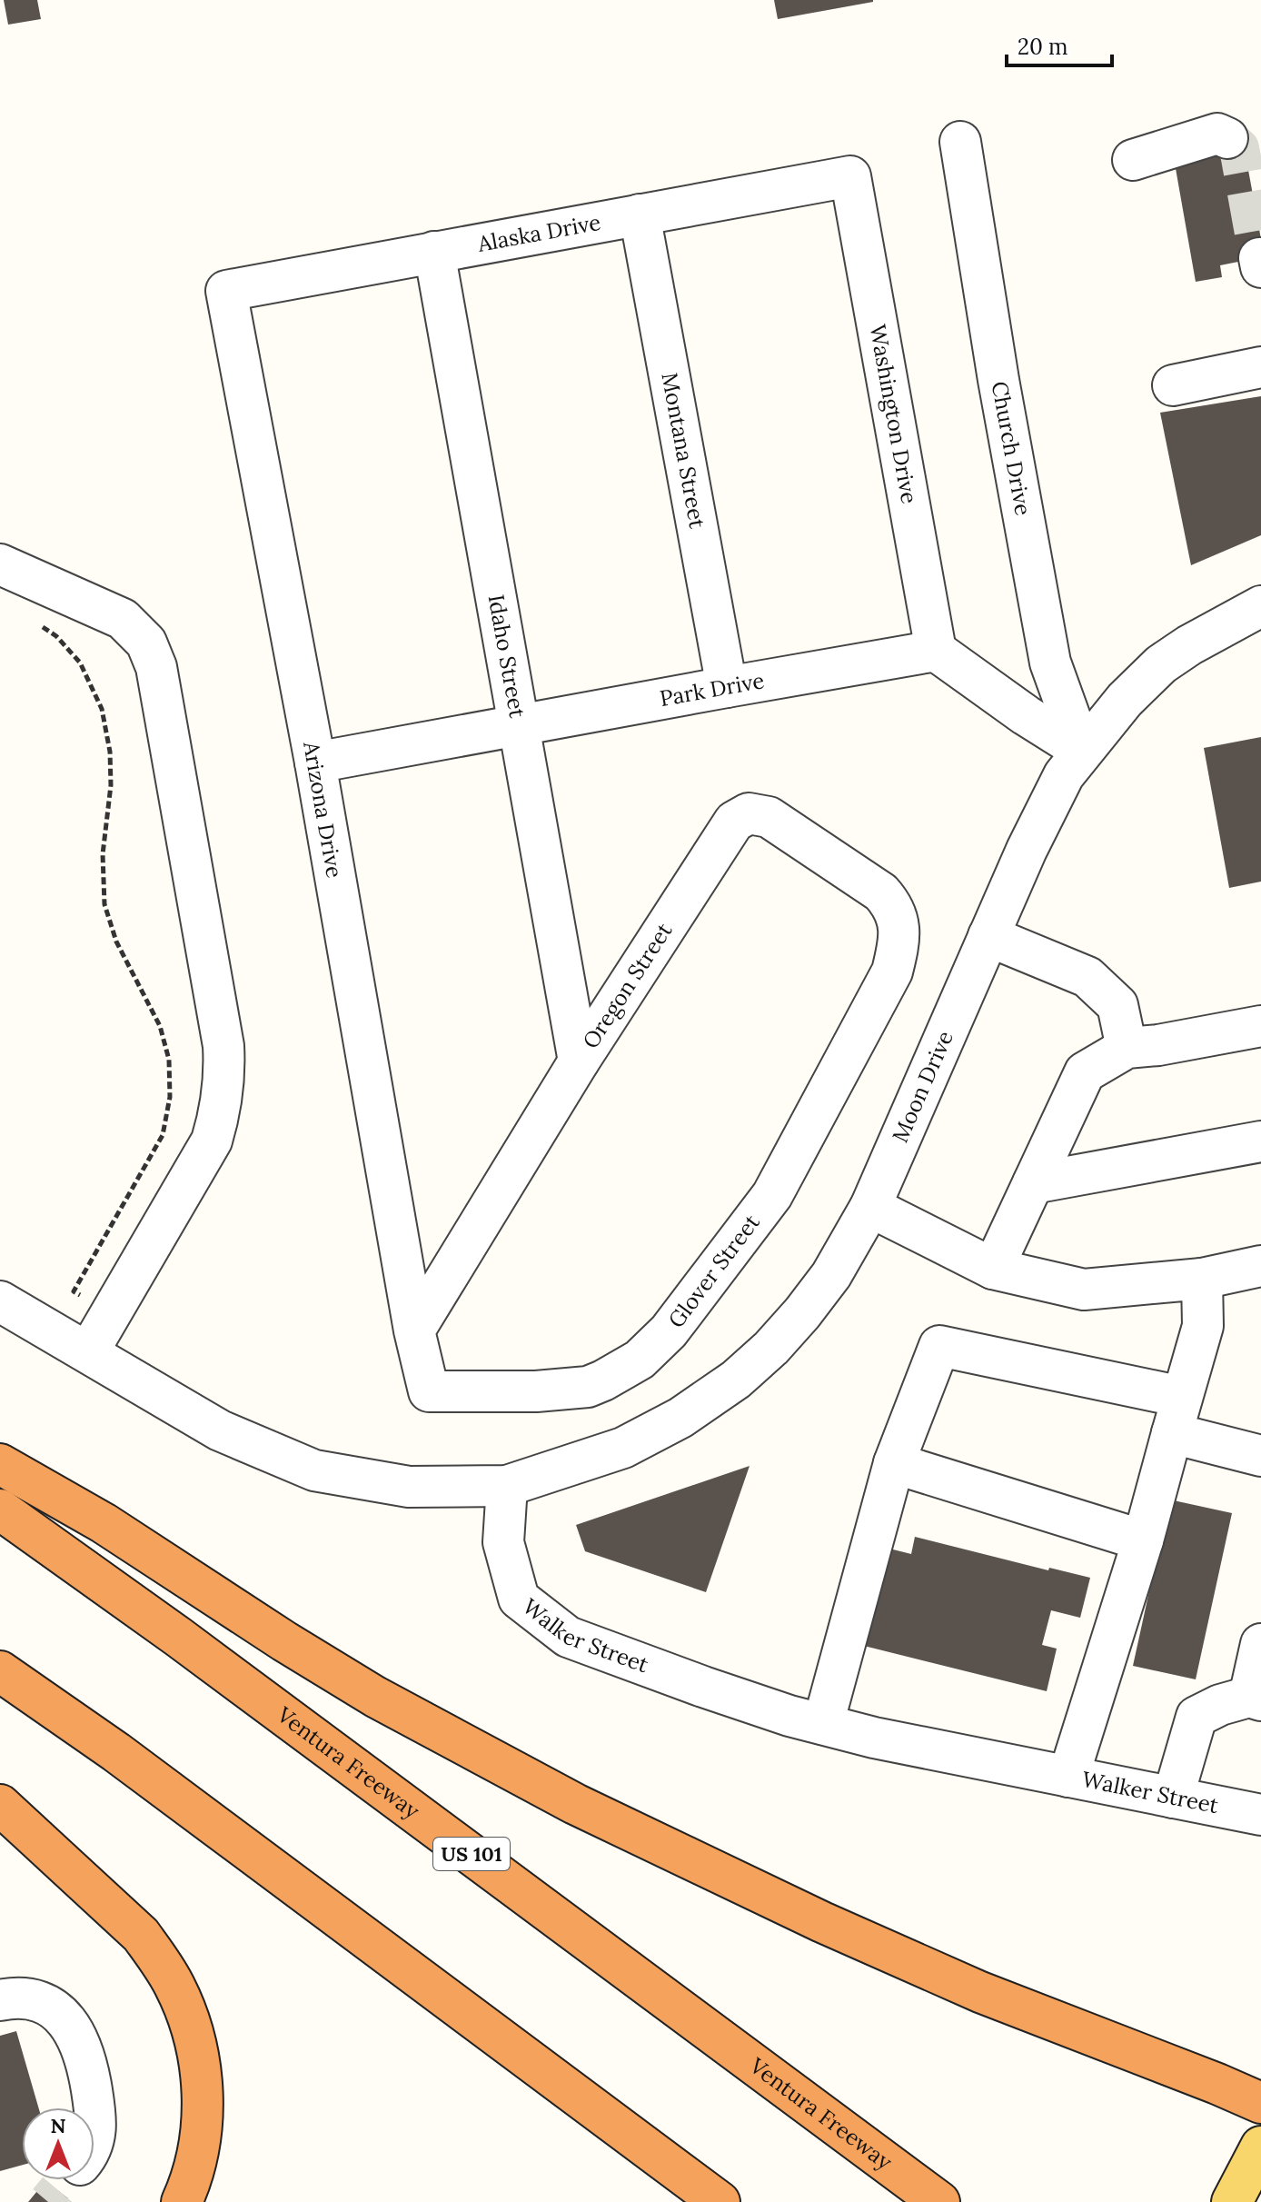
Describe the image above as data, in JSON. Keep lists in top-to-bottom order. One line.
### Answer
{"streets":{"highway":["Ventura Freeway","US 101"],"street":["Alaska Drive","Washington Drive","Church Drive","Montana Street","Idaho Street","Park Drive","Arizona Drive","Oregon Street","Moon Drive","Glover Street","Walker Street"]},"crossings":[["Alaska Drive","Washington Drive"],["Alaska Drive","Montana Street"],["Alaska Drive","Idaho Street"],["Alaska Drive","Arizona Drive"],["Washington Drive","Park Drive"],["Church Drive","Moon Drive"],["Montana Street","Park Drive"],["Idaho Street","Park Drive"],["Idaho Street","Oregon Street"],["Park Drive","Arizona Drive"],["Arizona Drive","Oregon Street"],["Arizona Drive","Glover Street"],["Oregon Street","Glover Street"],["Moon Drive","Walker Street"]],"scale_bar":"20 m","north":"top"}
